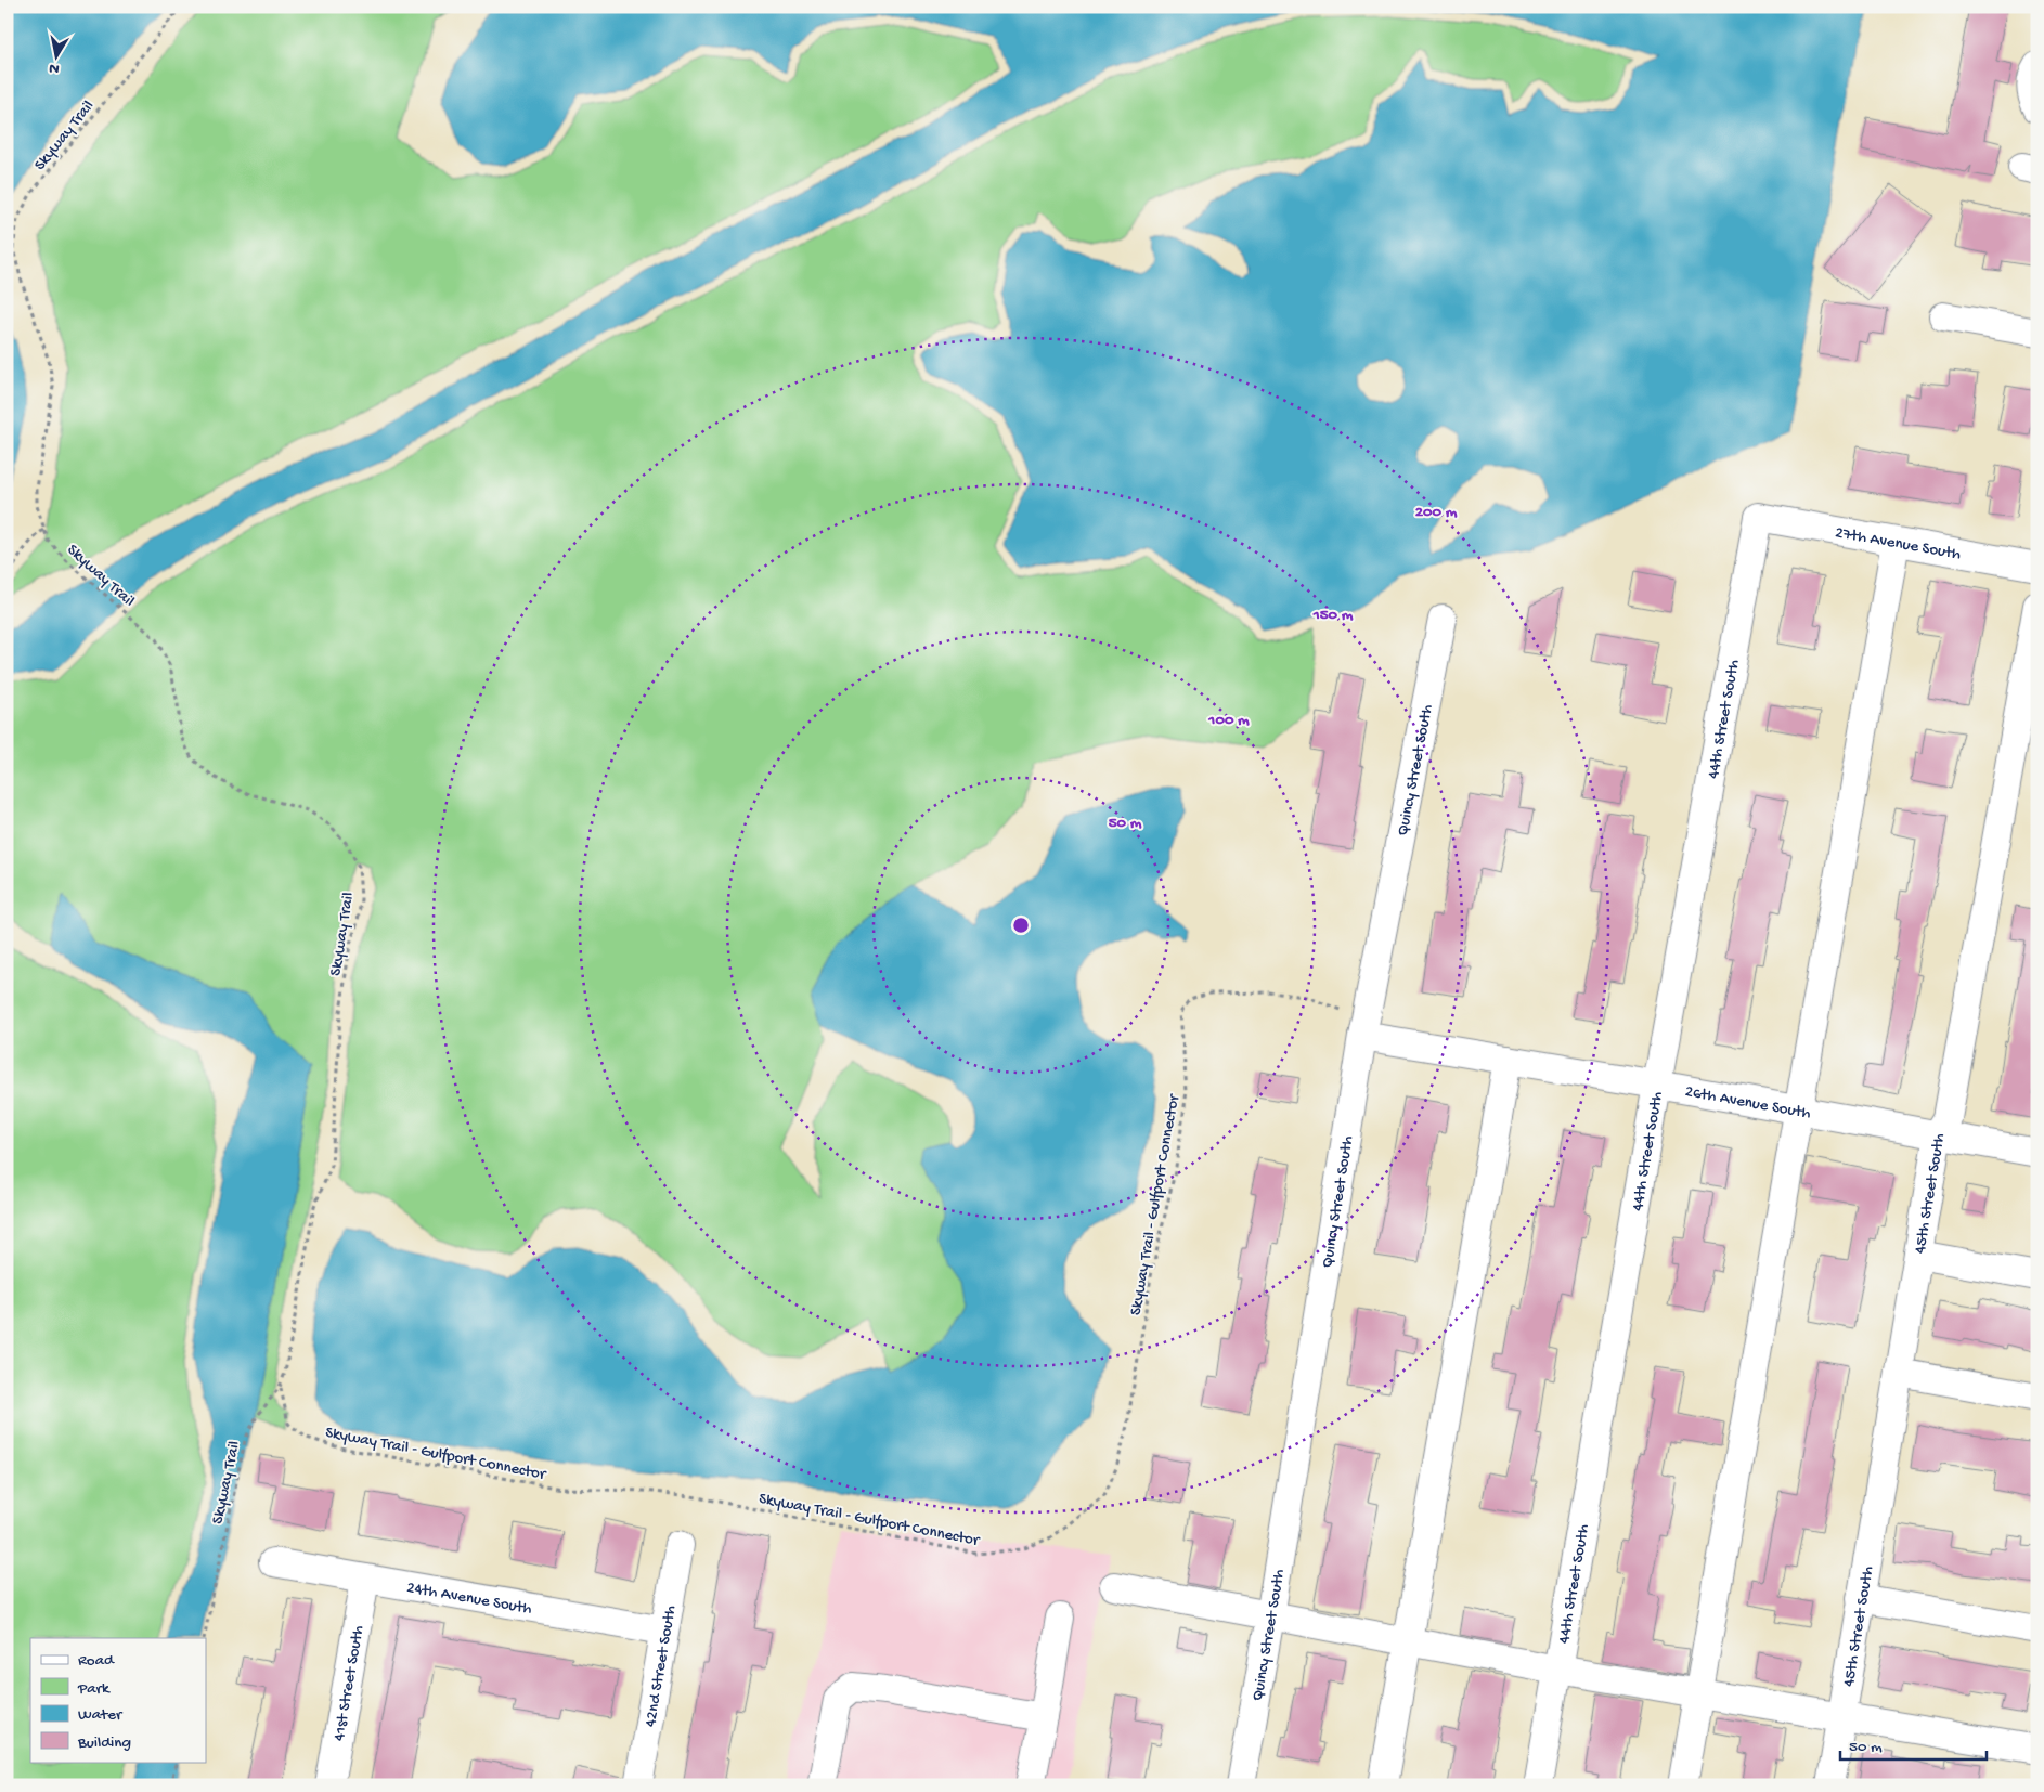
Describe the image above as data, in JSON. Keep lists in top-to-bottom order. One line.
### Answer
{"streets":{"street":["27th Avenue South","44th Street South","Quincy Street South","26th Avenue South","45th Street South","24th Avenue South","42nd Street South","41st Street South"],"path":["Skyway Trail","Skyway Trail - Gulfport Connector"]},"crossings":[["Skyway Trail","Skyway Trail - Gulfport Connector"],["27th Avenue South","44th Street South"],["44th Street South","26th Avenue South"],["Quincy Street South","26th Avenue South"],["Quincy Street South","Skyway Trail - Gulfport Connector"],["26th Avenue South","45th Street South"],["26th Avenue South","Skyway Trail - Gulfport Connector"],["24th Avenue South","42nd Street South"],["24th Avenue South","41st Street South"]],"legend":["Road","Park","Water","Building"],"scale_bar":"50 m","north":"bottom","rings":["200 m","150 m","100 m","50 m"]}
